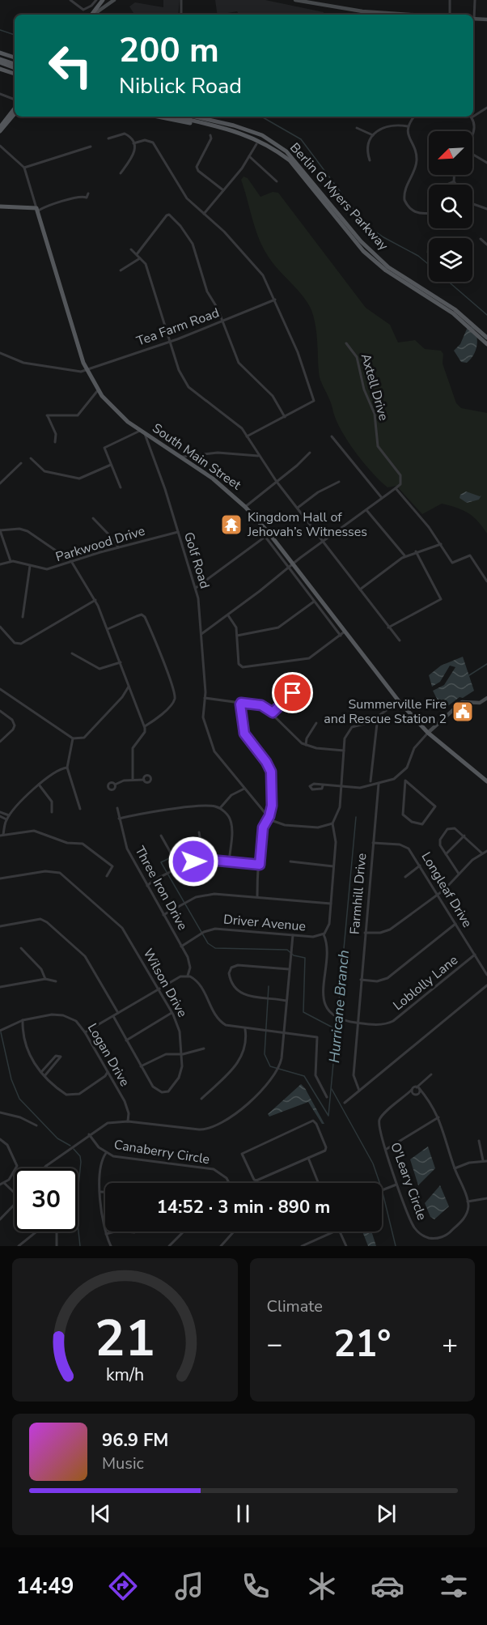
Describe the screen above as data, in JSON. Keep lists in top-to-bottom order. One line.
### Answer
{"streets":{"main road":["Berlin G Myers Parkway","South Main Street"],"street":["Tea Farm Road","Axtell Drive","Parkwood Drive","Golf Road","Three Iron Drive","Longleaf Drive","Farmhill Drive","Driver Avenue","Wilson Drive","Loblolly Lane","Logan Drive","Canaberry Circle","O'Leary Circle"]},"crossings":[["Tea Farm Road","South Main Street"],["South Main Street","Golf Road"],["Parkwood Drive","Golf Road"],["Three Iron Drive","Driver Avenue"],["Longleaf Drive","Farmhill Drive"],["Longleaf Drive","Loblolly Lane"],["Farmhill Drive","Loblolly Lane"],["Driver Avenue","Loblolly Lane"]],"water":["Hurricane Branch"],"places":{"temple":["Kingdom Hall of Jehovah’s Witnesses"],"public building":["Summerville Fire and Rescue Station 2"]},"north":"bottom left","page":{"turn":["200 m","Niblick Road"],"limit":"30","trip":"14:52 · 3 min · 890 m","tile":"Climate","heat":["−","21°","+"],"song":["96.9 FM","Music"],"tabs":"14:49","gauge":["21","km/h"]}}
